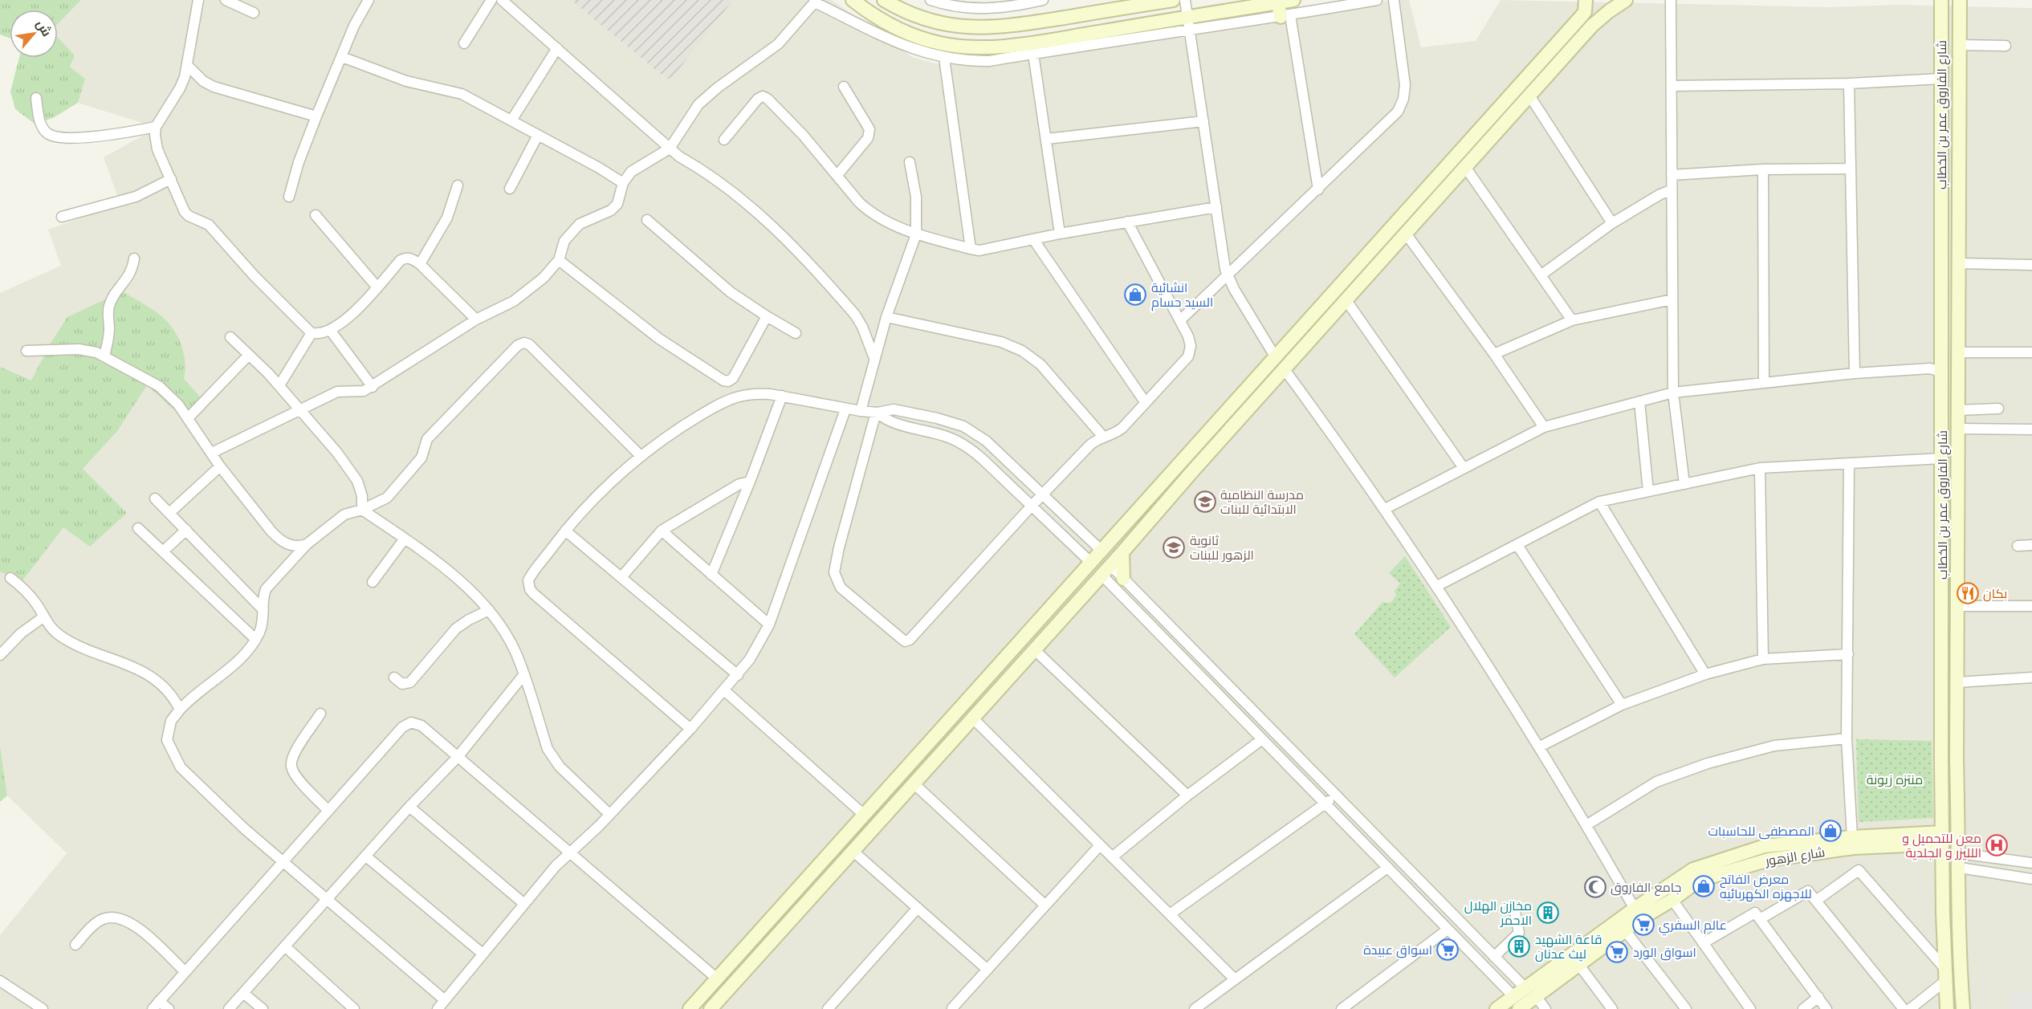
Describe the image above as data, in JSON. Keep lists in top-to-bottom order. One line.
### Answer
{"streets":{"main road":["شارع الفاروق عمر بن الخطاب","شارع الزهور"]},"crossings":[["شارع الفاروق عمر بن الخطاب","شارع الزهور"]],"parks":["منتزه زيونة"],"places":{"shop":["انشائية السيد حسام","المصطفى للحاسبات","معرض الفاتح للاجهزه الكهربائيه"],"school or university":["مدرسة النظامية الابتدائية للبنات","ثانوية الزهور للبنات"],"restaurant":["بكان"],"hospital":["معن للتحميل و اللليزر و الجلدية"],"mosque":["جامع الفاروق"],"building":["مخازن الهلال الاحمر","قاعة الشهيد ليث عدنان"],"supermarket":["عالم السفري","اسواق عبيدة","اسواق الورد"]},"north":"top right"}
